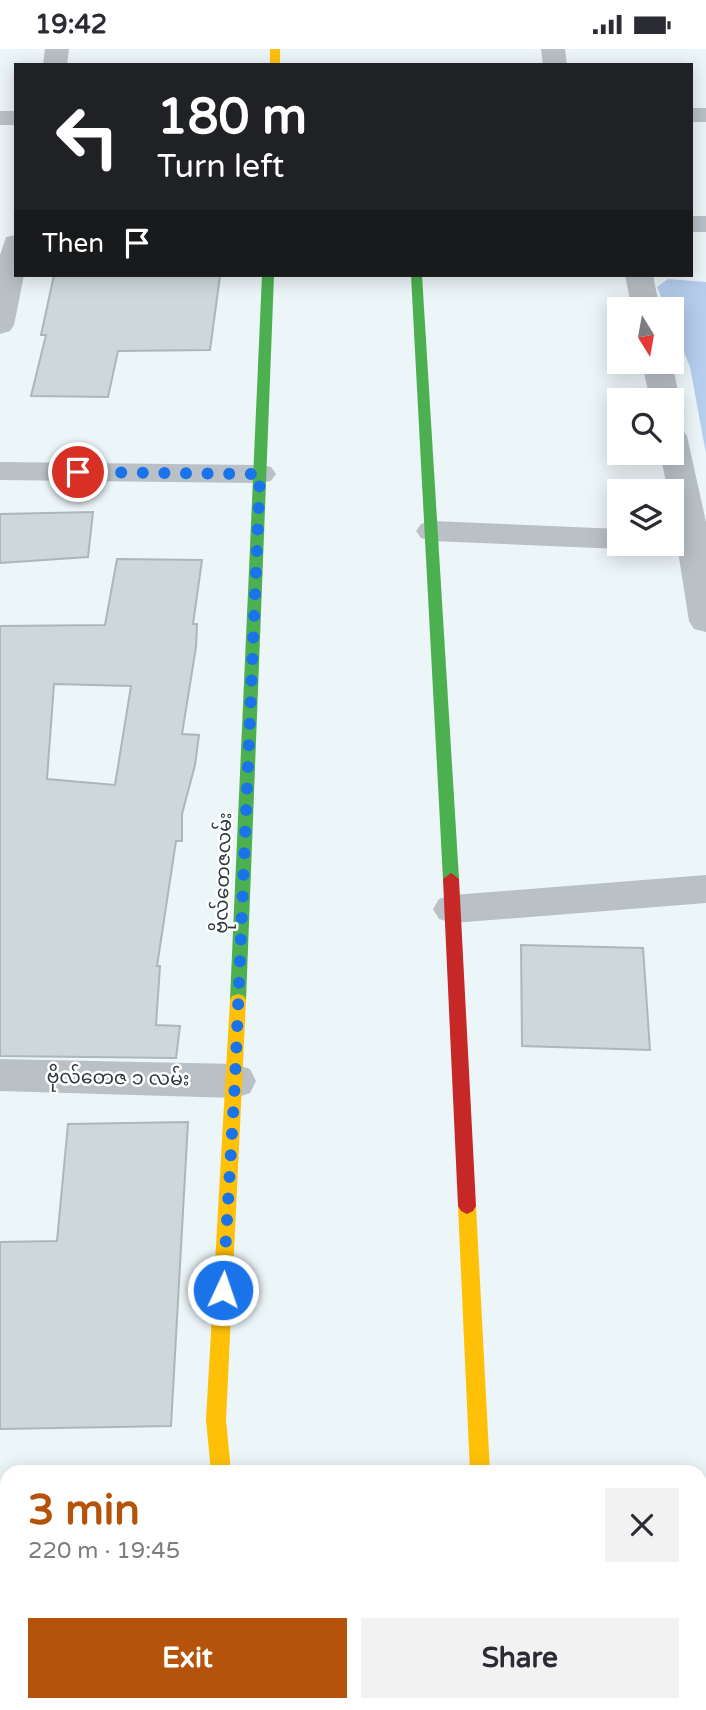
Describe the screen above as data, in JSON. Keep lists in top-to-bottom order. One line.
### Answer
{"streets":{"street":["ဗိုလ်တေဇလမ်း","ဗိုလ်တေဇ ၁ လမ်း"]},"crossings":[["ဗိုလ်တေဇလမ်း","ဗိုလ်တေဇ ၁ လမ်း"]],"north":"bottom","page":{"status":"19:42","turn":["180 m","Turn left"],"then":"Then","heading":["3 min","220 m · 19:45"],"buttons":["Exit","Share"]}}
